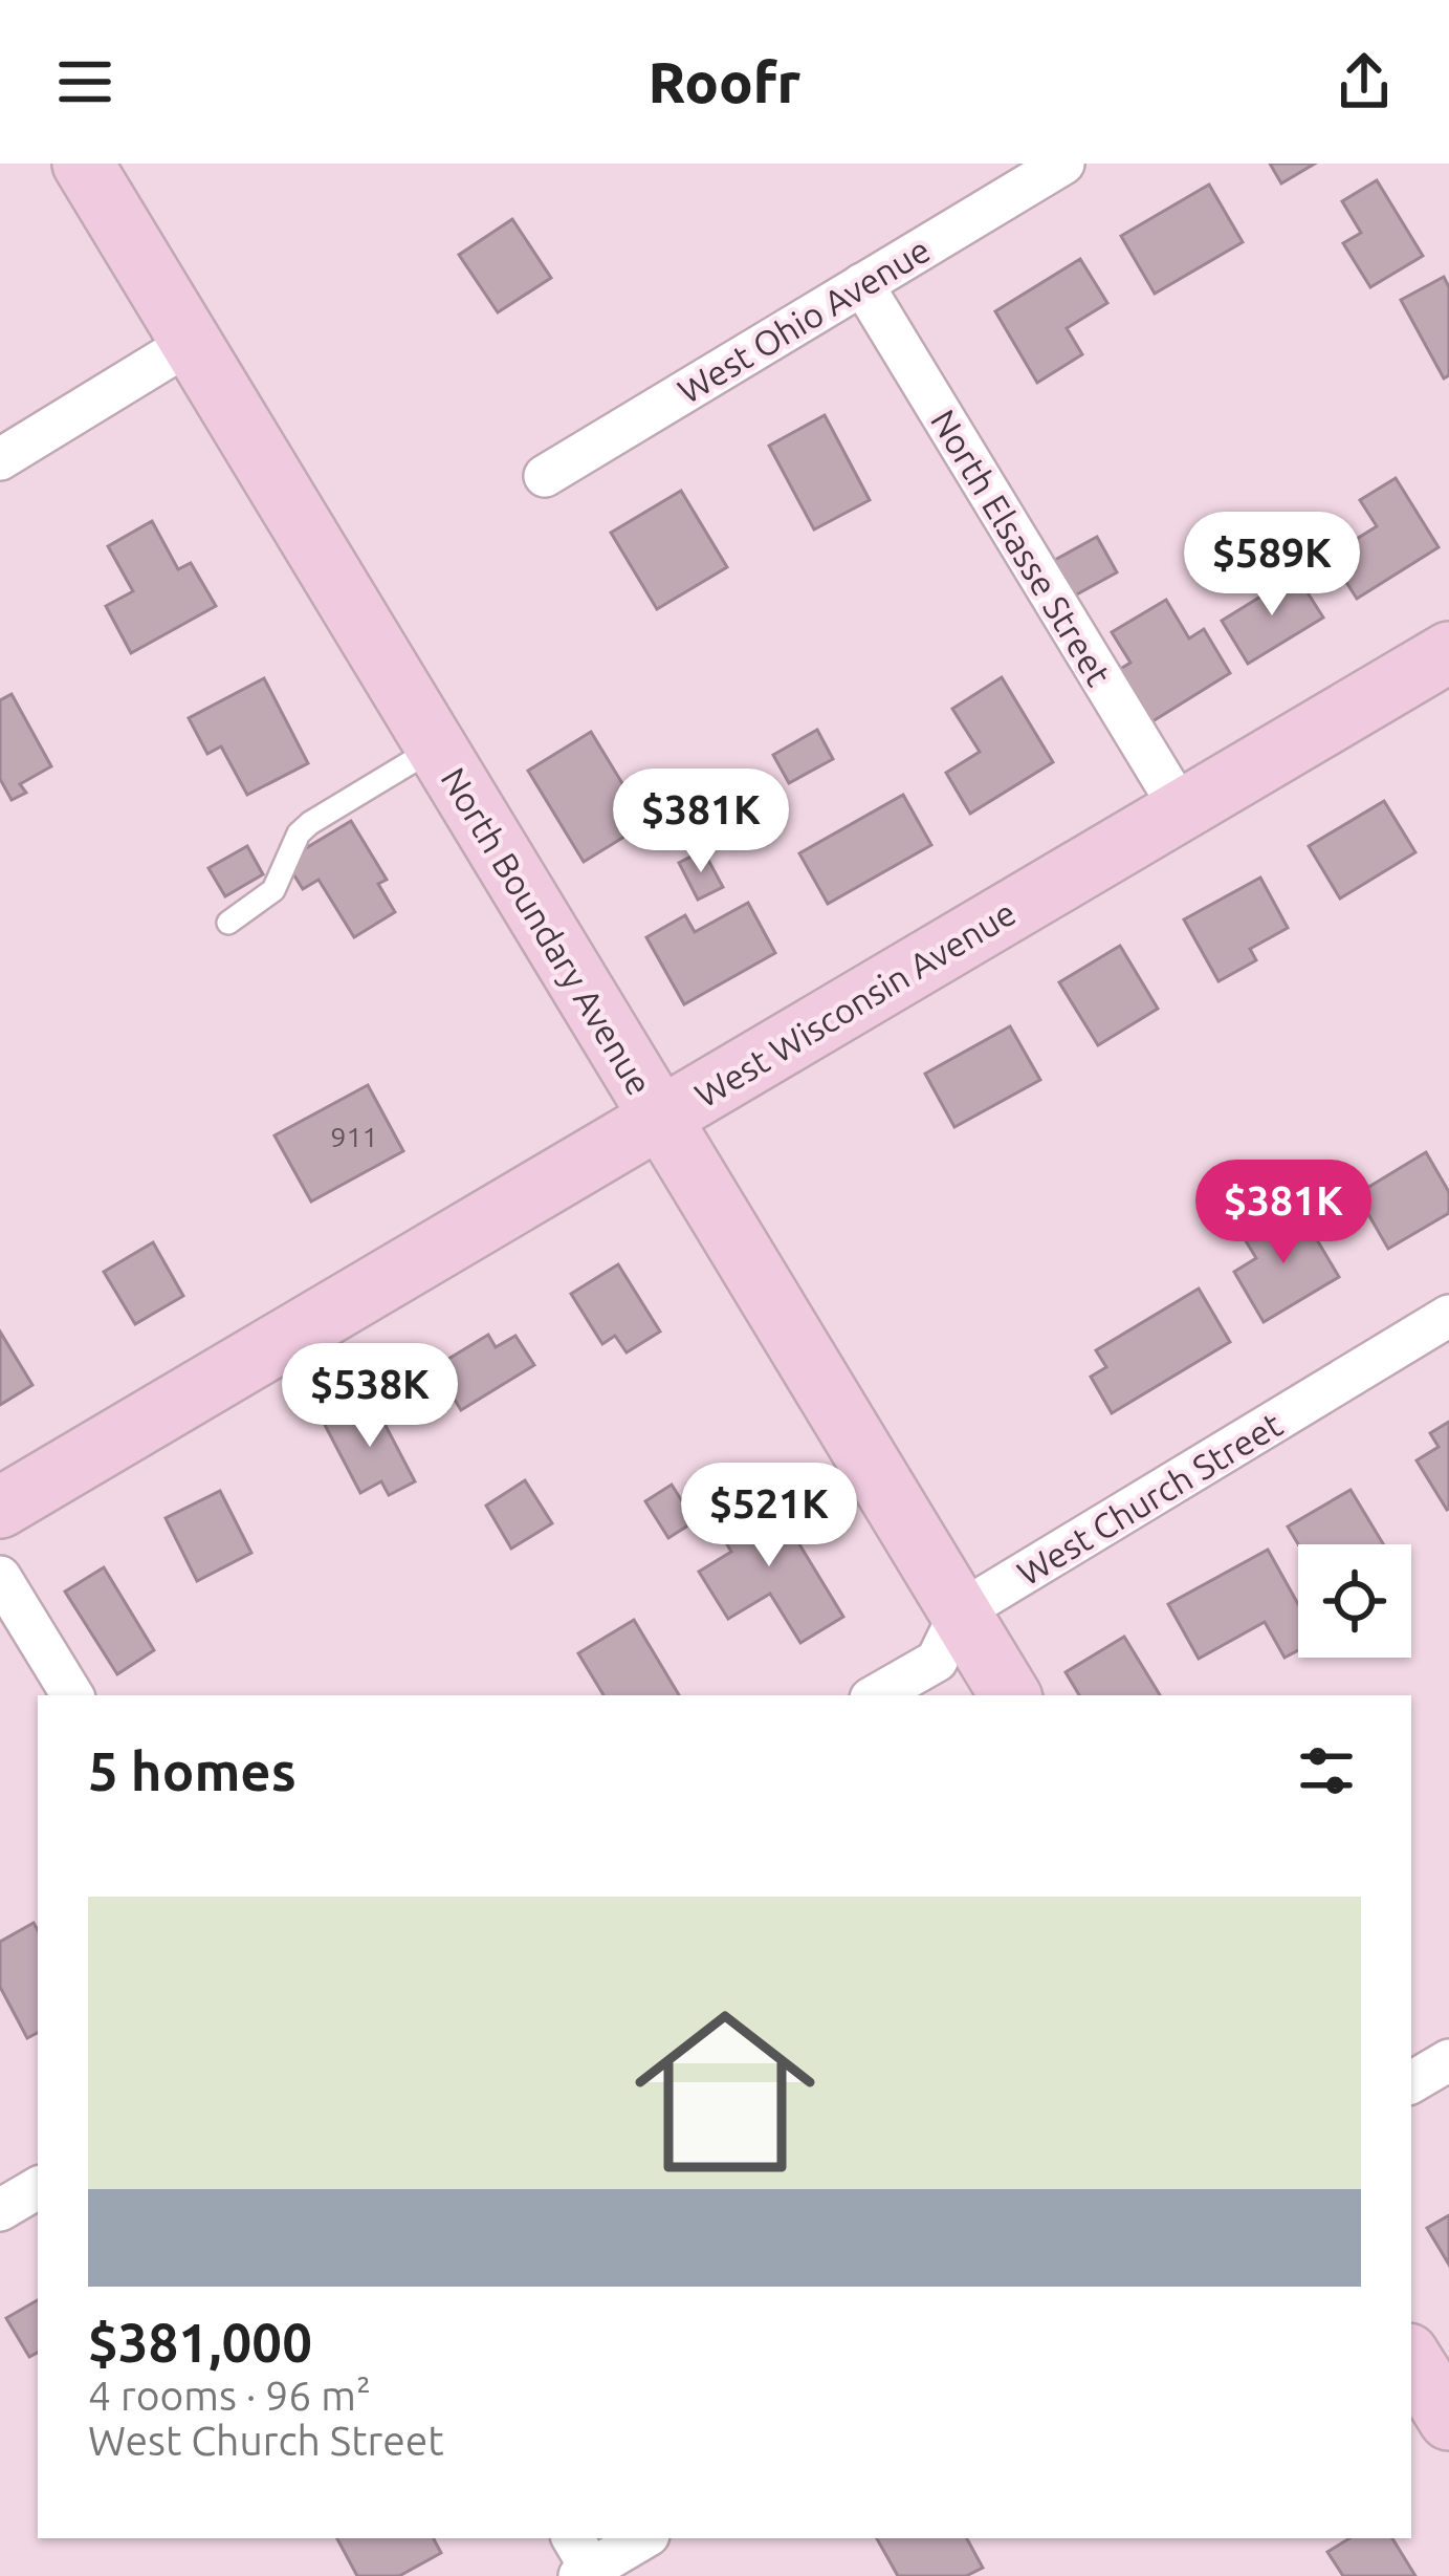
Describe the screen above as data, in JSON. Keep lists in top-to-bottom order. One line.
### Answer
{"streets":{"street":["West Ohio Avenue","North Elsasse Street","North Boundary Avenue","West Wisconsin Avenue","West Church Street"]},"crossings":[["West Ohio Avenue","North Elsasse Street"],["North Elsasse Street","West Wisconsin Avenue"],["North Boundary Avenue","West Wisconsin Avenue"],["North Boundary Avenue","West Church Street"]],"house_numbers":["911"],"page":{"header":"Roofr","price":["$589K","$381K","$381K","$538K","$521K"],"heading":"5 homes","list":[{"name":"$381,000","note":"4 rooms · 96 m² · West Church Street"}]}}
